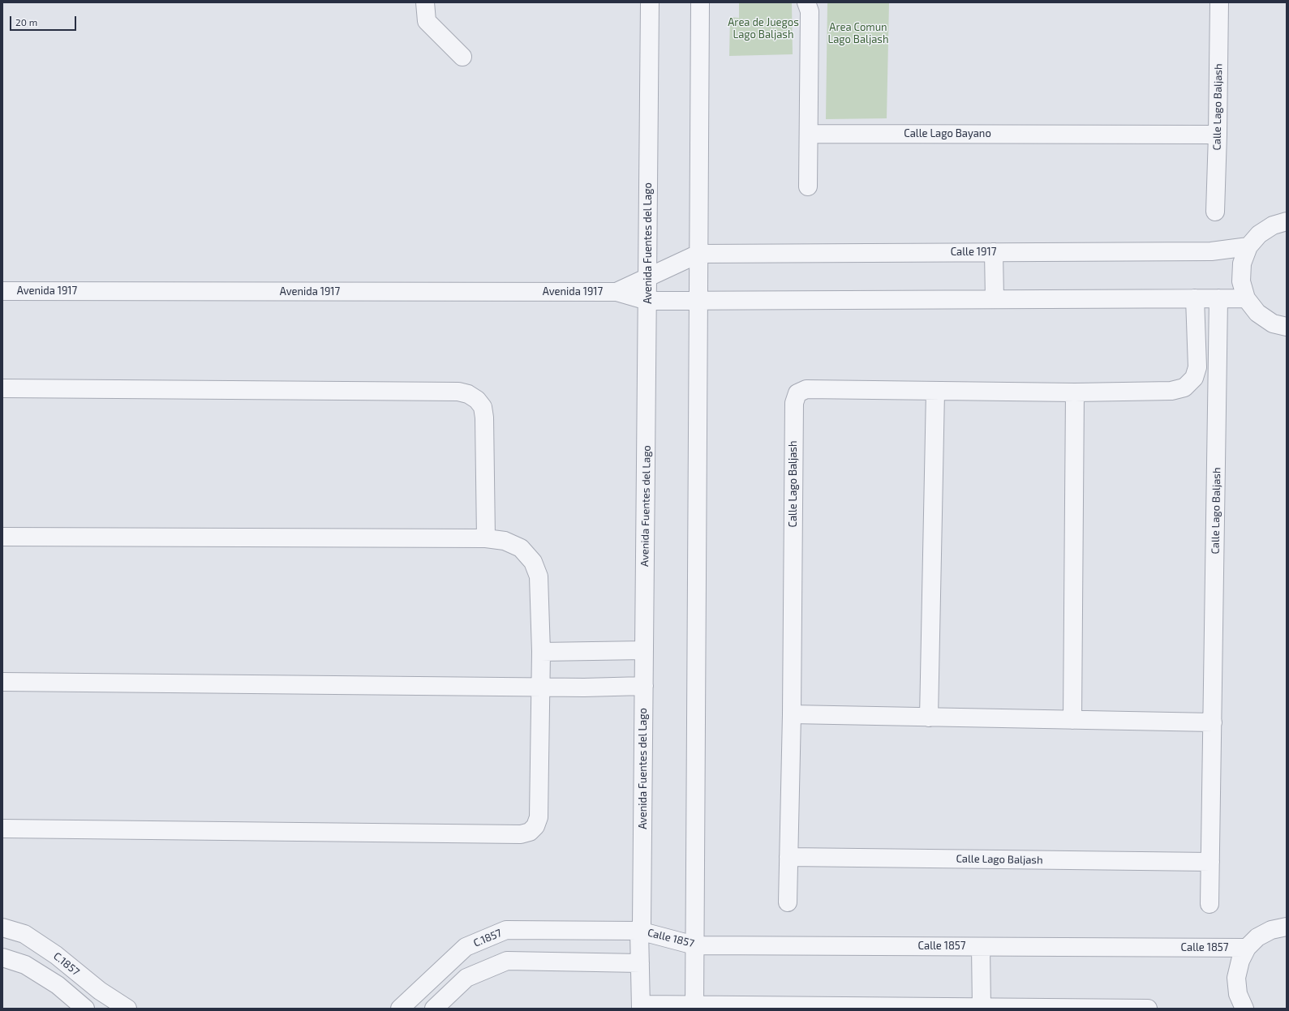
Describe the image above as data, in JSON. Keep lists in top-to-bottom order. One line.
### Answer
{"streets":{"street":["Calle Lago Baljash","Calle Lago Bayano","Avenida Fuentes del Lago","Calle 1917","Avenida 1917","C.1857","Calle 1857"]},"crossings":[["Calle Lago Baljash","Calle Lago Bayano"],["Avenida Fuentes del Lago","C.1857"],["Avenida Fuentes del Lago","Calle 1857"],["C.1857","Calle 1857"]],"parks":["Area de Juegos Lago Baljash","Area Comun Lago Baljash"],"scale_bar":"20 m"}
